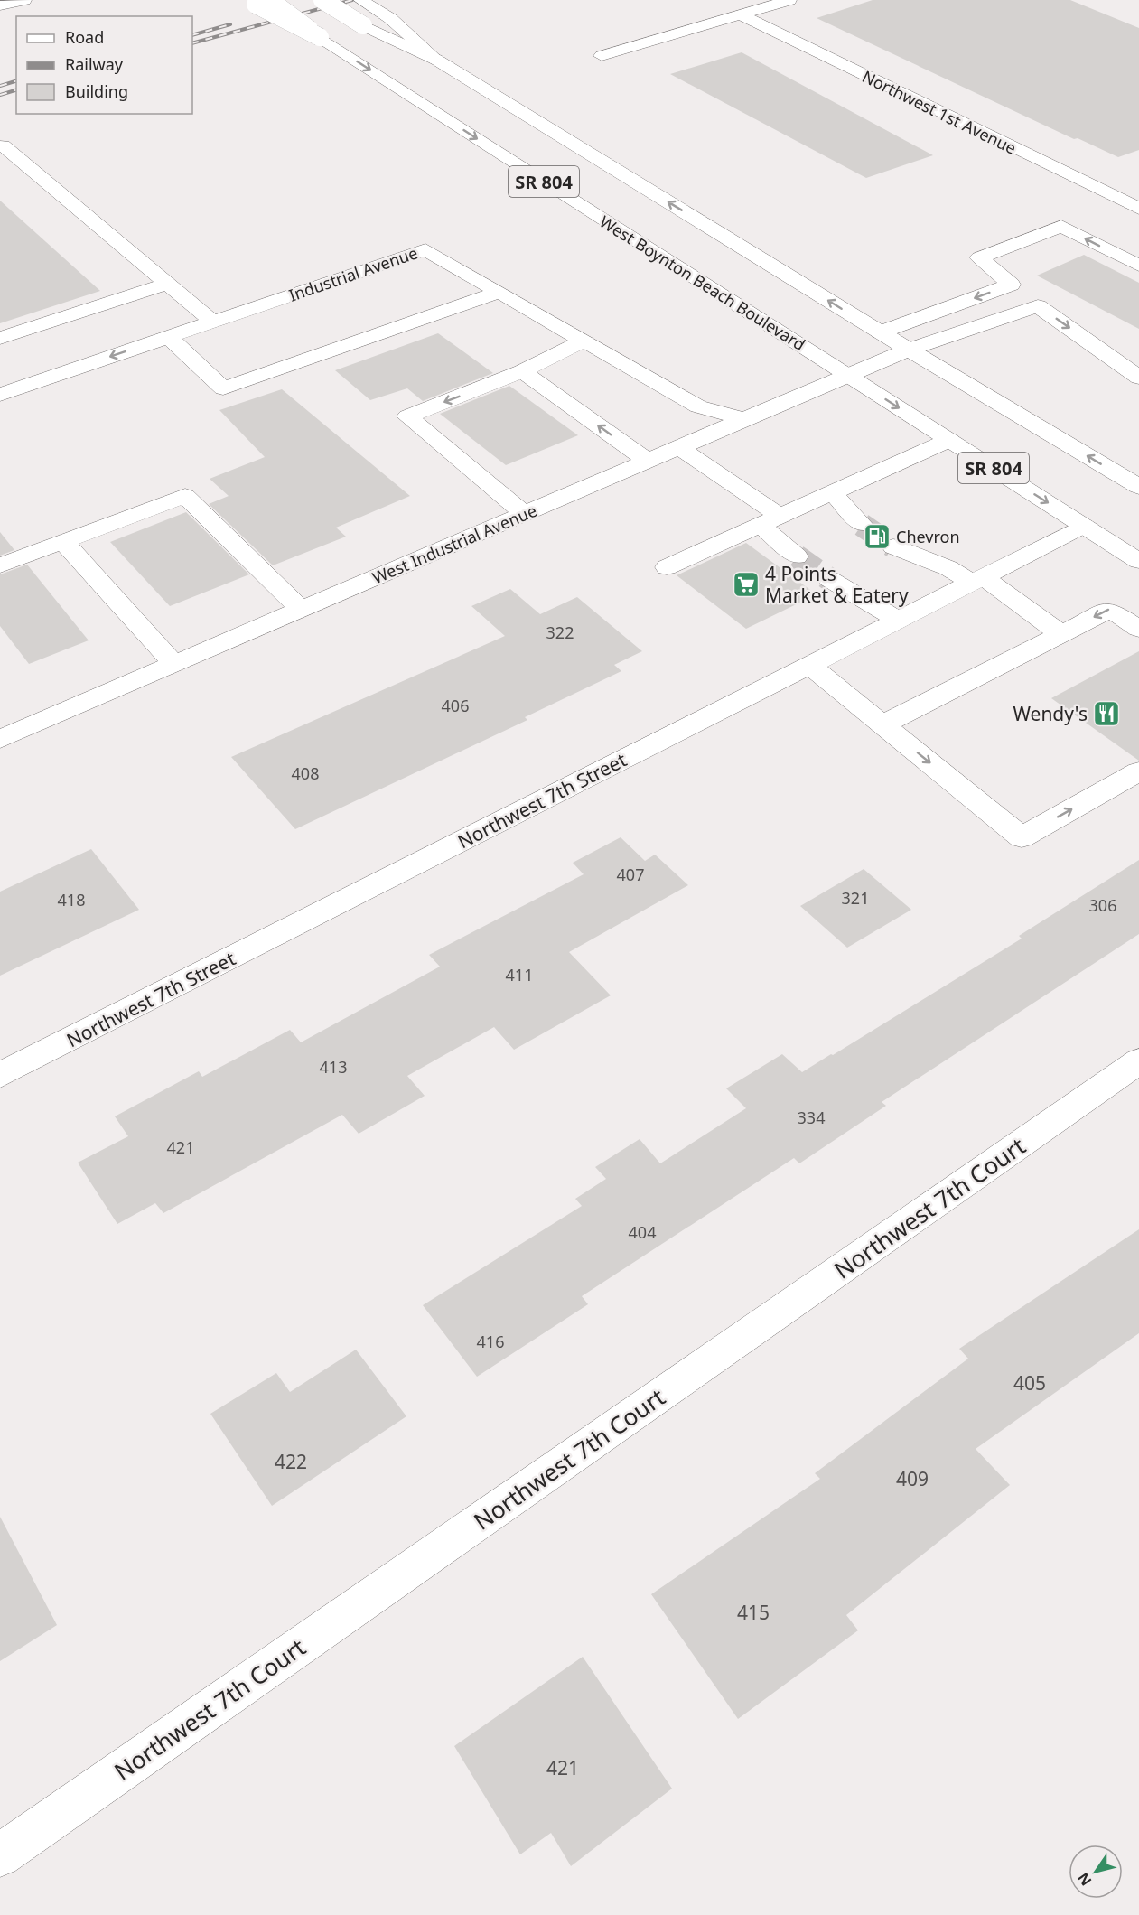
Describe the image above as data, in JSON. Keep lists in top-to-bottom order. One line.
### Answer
{"streets":{"main road":["Northwest 1st Avenue","SR 804","Industrial Avenue","West Boynton Beach Boulevard","West Industrial Avenue","Northwest 7th Street","Northwest 7th Court"]},"crossings":[["SR 804","West Industrial Avenue"],["Industrial Avenue","West Industrial Avenue"],["West Boynton Beach Boulevard","West Industrial Avenue"],["West Boynton Beach Boulevard","Northwest 7th Street"]],"places":{"fuel station":["Chevron"],"supermarket":["4 Points Market & Eatery"],"restaurant":["Wendy's"]},"house_numbers":["322","406","408","407","321","418","306","411","413","334","421","404","416","405","422","409","415","421"],"legend":["Road","Railway","Building"],"north":"bottom left"}
